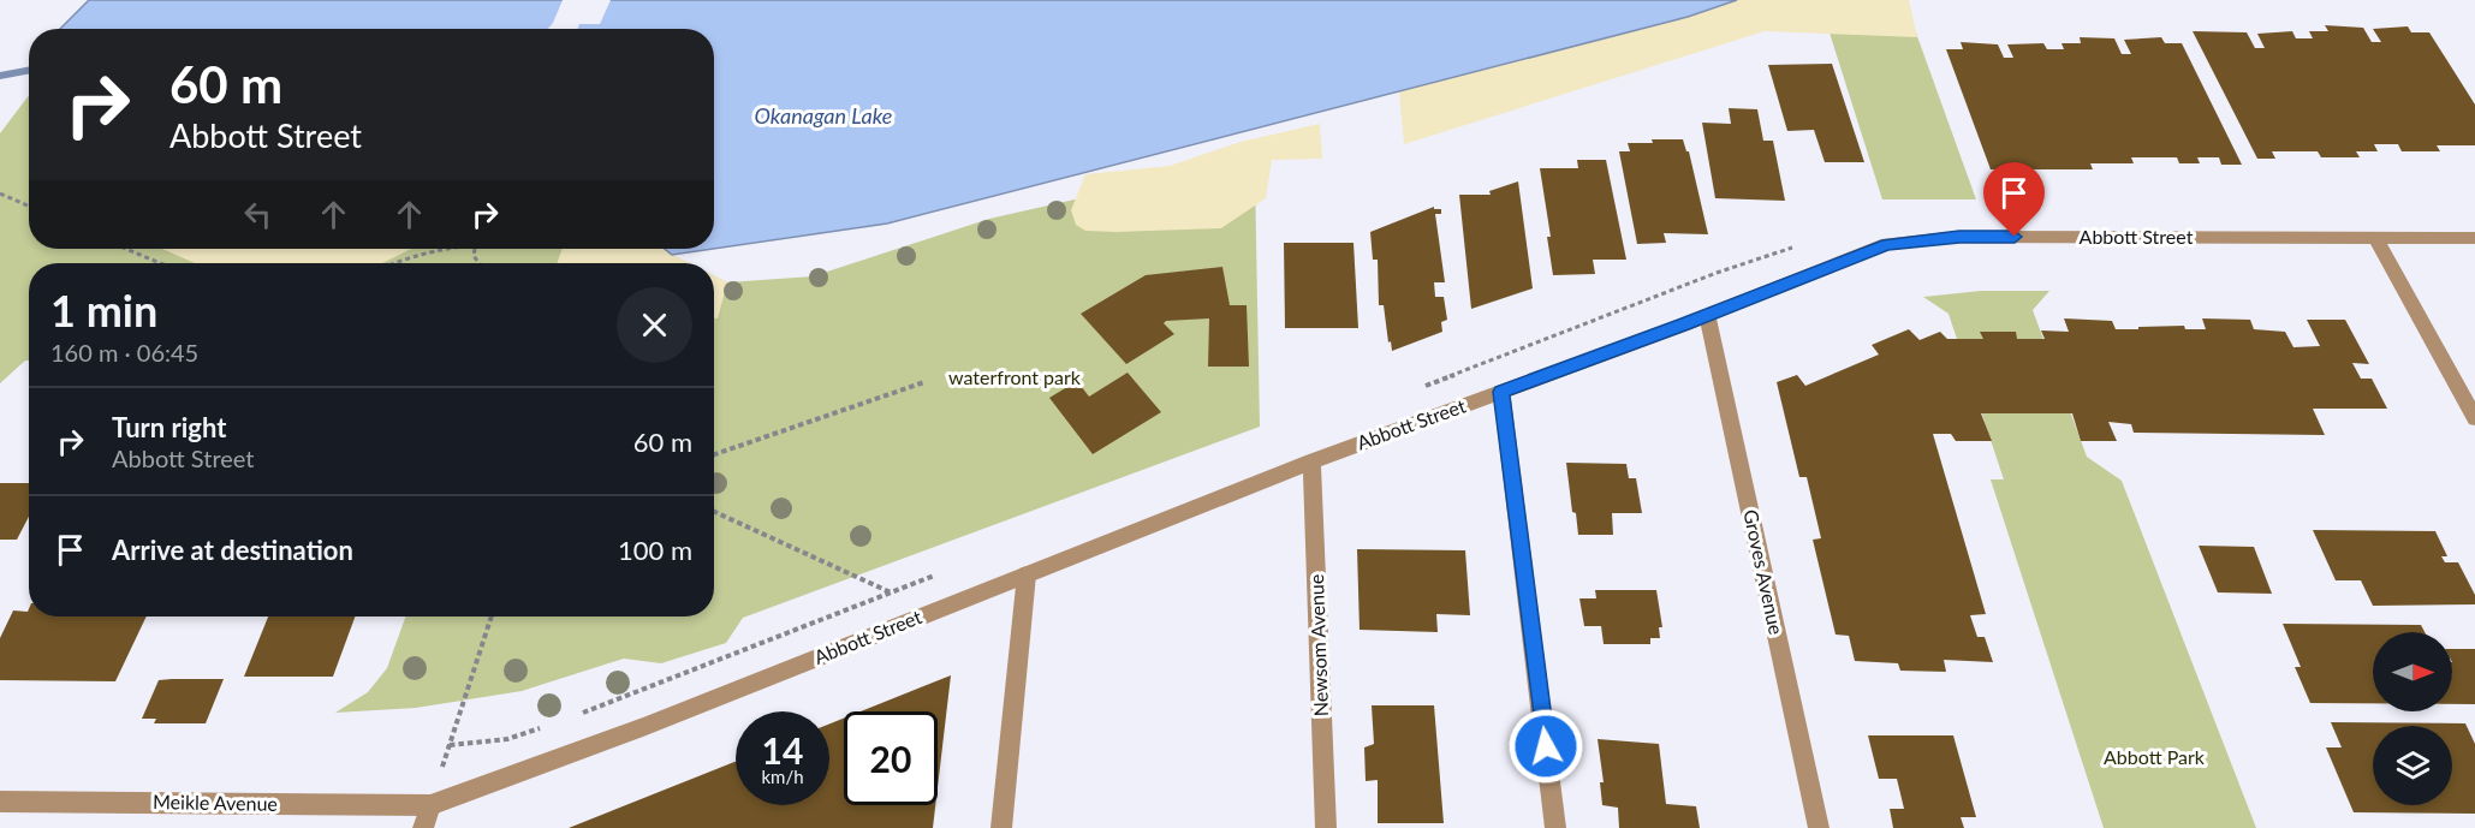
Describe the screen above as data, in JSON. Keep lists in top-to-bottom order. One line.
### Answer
{"streets":{"street":["Abbott Street","Groves Avenue","Newsom Avenue","Meikle Avenue"]},"crossings":[["Abbott Street","Groves Avenue"],["Abbott Street","Newsom Avenue"],["Abbott Street","Meikle Avenue"]],"water":["Okanagan Lake"],"parks":["waterfront park","Abbott Park"],"north":"right","page":{"turn":["60 m","Abbott Street"],"heading":["1 min","160 m · 06:45"],"list":[{"name":"Turn right","note":"Abbott Street","value":"60 m"},{"name":"Arrive at destination","value":"100 m"}],"speed":"14 km/h","limit":"20"}}
